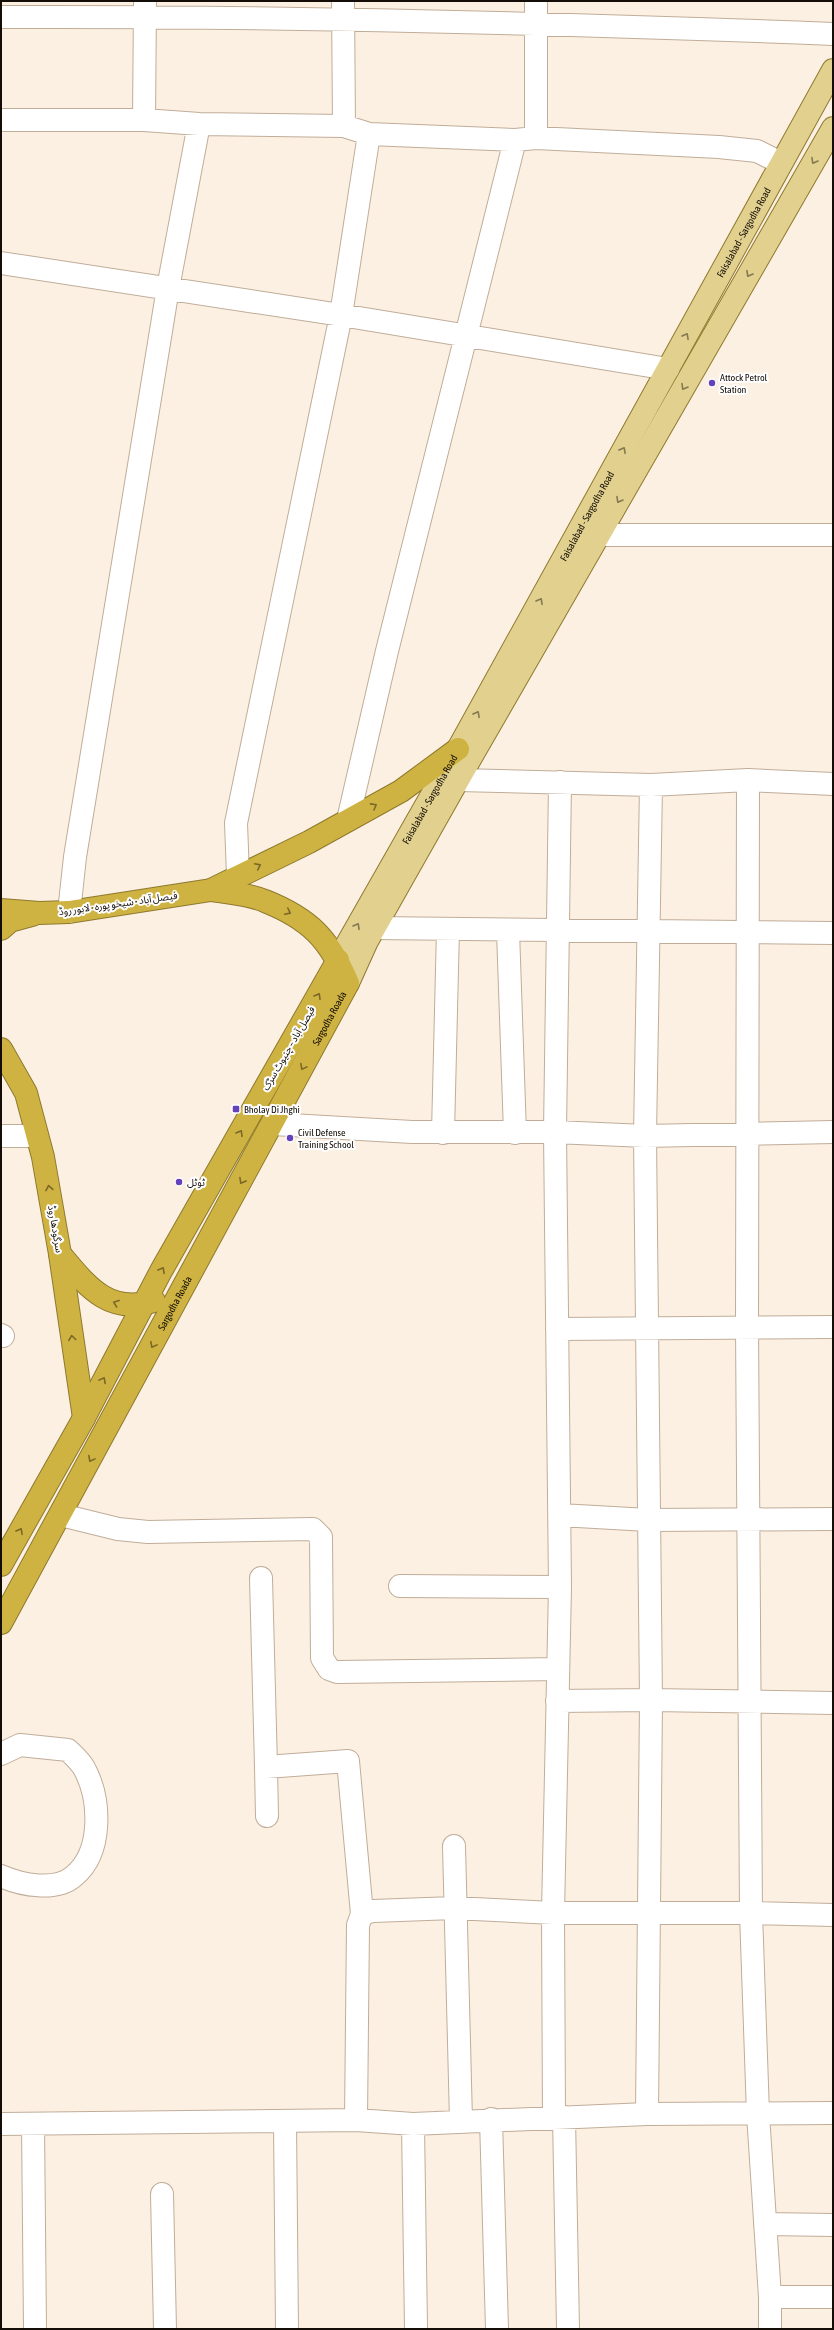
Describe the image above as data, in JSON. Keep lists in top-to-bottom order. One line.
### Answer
{"streets":{"highway":["فیصل آباد - شیخو پورہ - لاہور روڈ","Sargodha Roada","فیصل آباد – چنیوٹ سڑک","سرگودھا روڈ"],"main road":["Faisalabad - Sargodha Road"]},"crossings":[["Faisalabad - Sargodha Road","Sargodha Roada"],["Faisalabad - Sargodha Road","فیصل آباد – چنیوٹ سڑک"]],"one_way":["فیصل آباد – چنیوٹ سڑک","سرگودھا روڈ"],"places":{"other":["Attock Petrol Station","Civil Defense Training School","ٹوٹل"],"transit":["Bholay Di Jhghi"]}}
